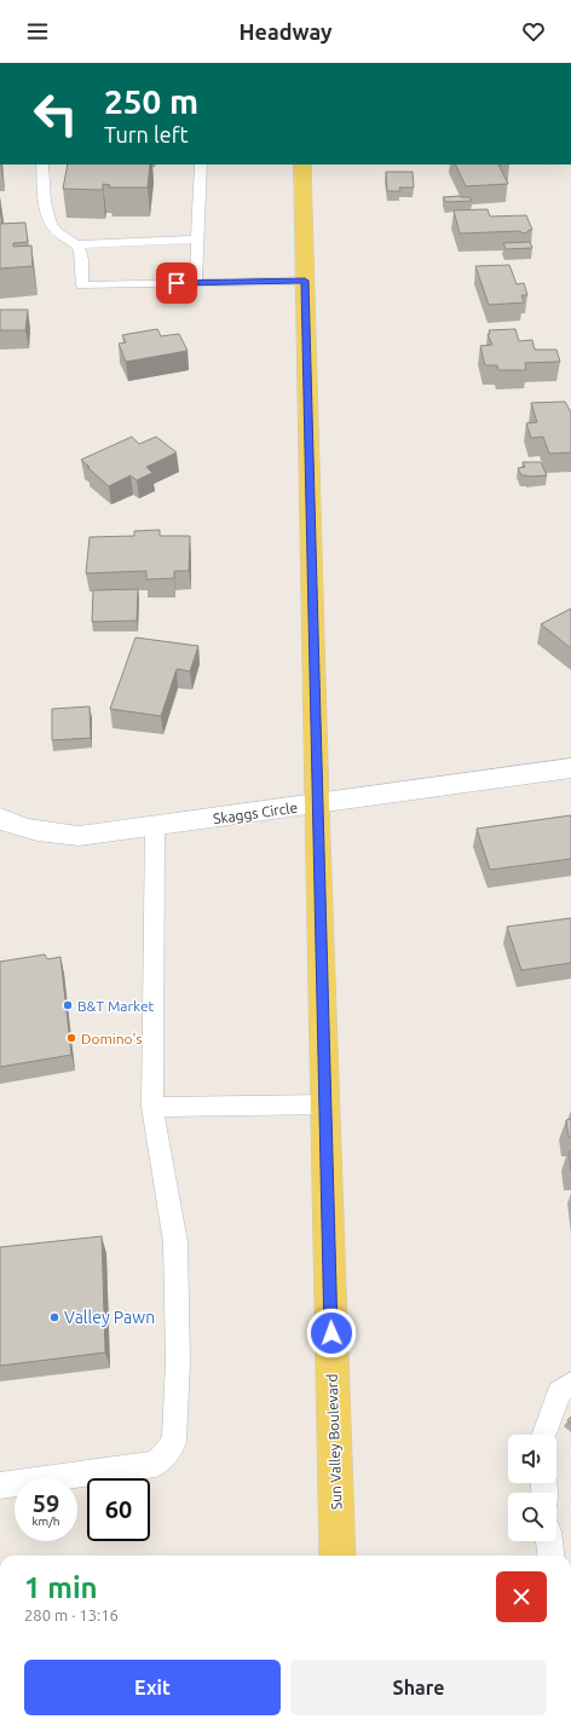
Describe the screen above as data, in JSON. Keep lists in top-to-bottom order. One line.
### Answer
{"streets":{"main road":["Sun Valley Boulevard"],"street":["Skaggs Circle"]},"crossings":[["Skaggs Circle","Sun Valley Boulevard"]],"places":["B&T Market","Domino's","Valley Pawn"],"page":{"header":"Headway","turn":["250 m","Turn left"],"speed":"59 km/h","limit":"60","heading":["1 min","280 m · 13:16"],"buttons":["Exit","Share"]}}
